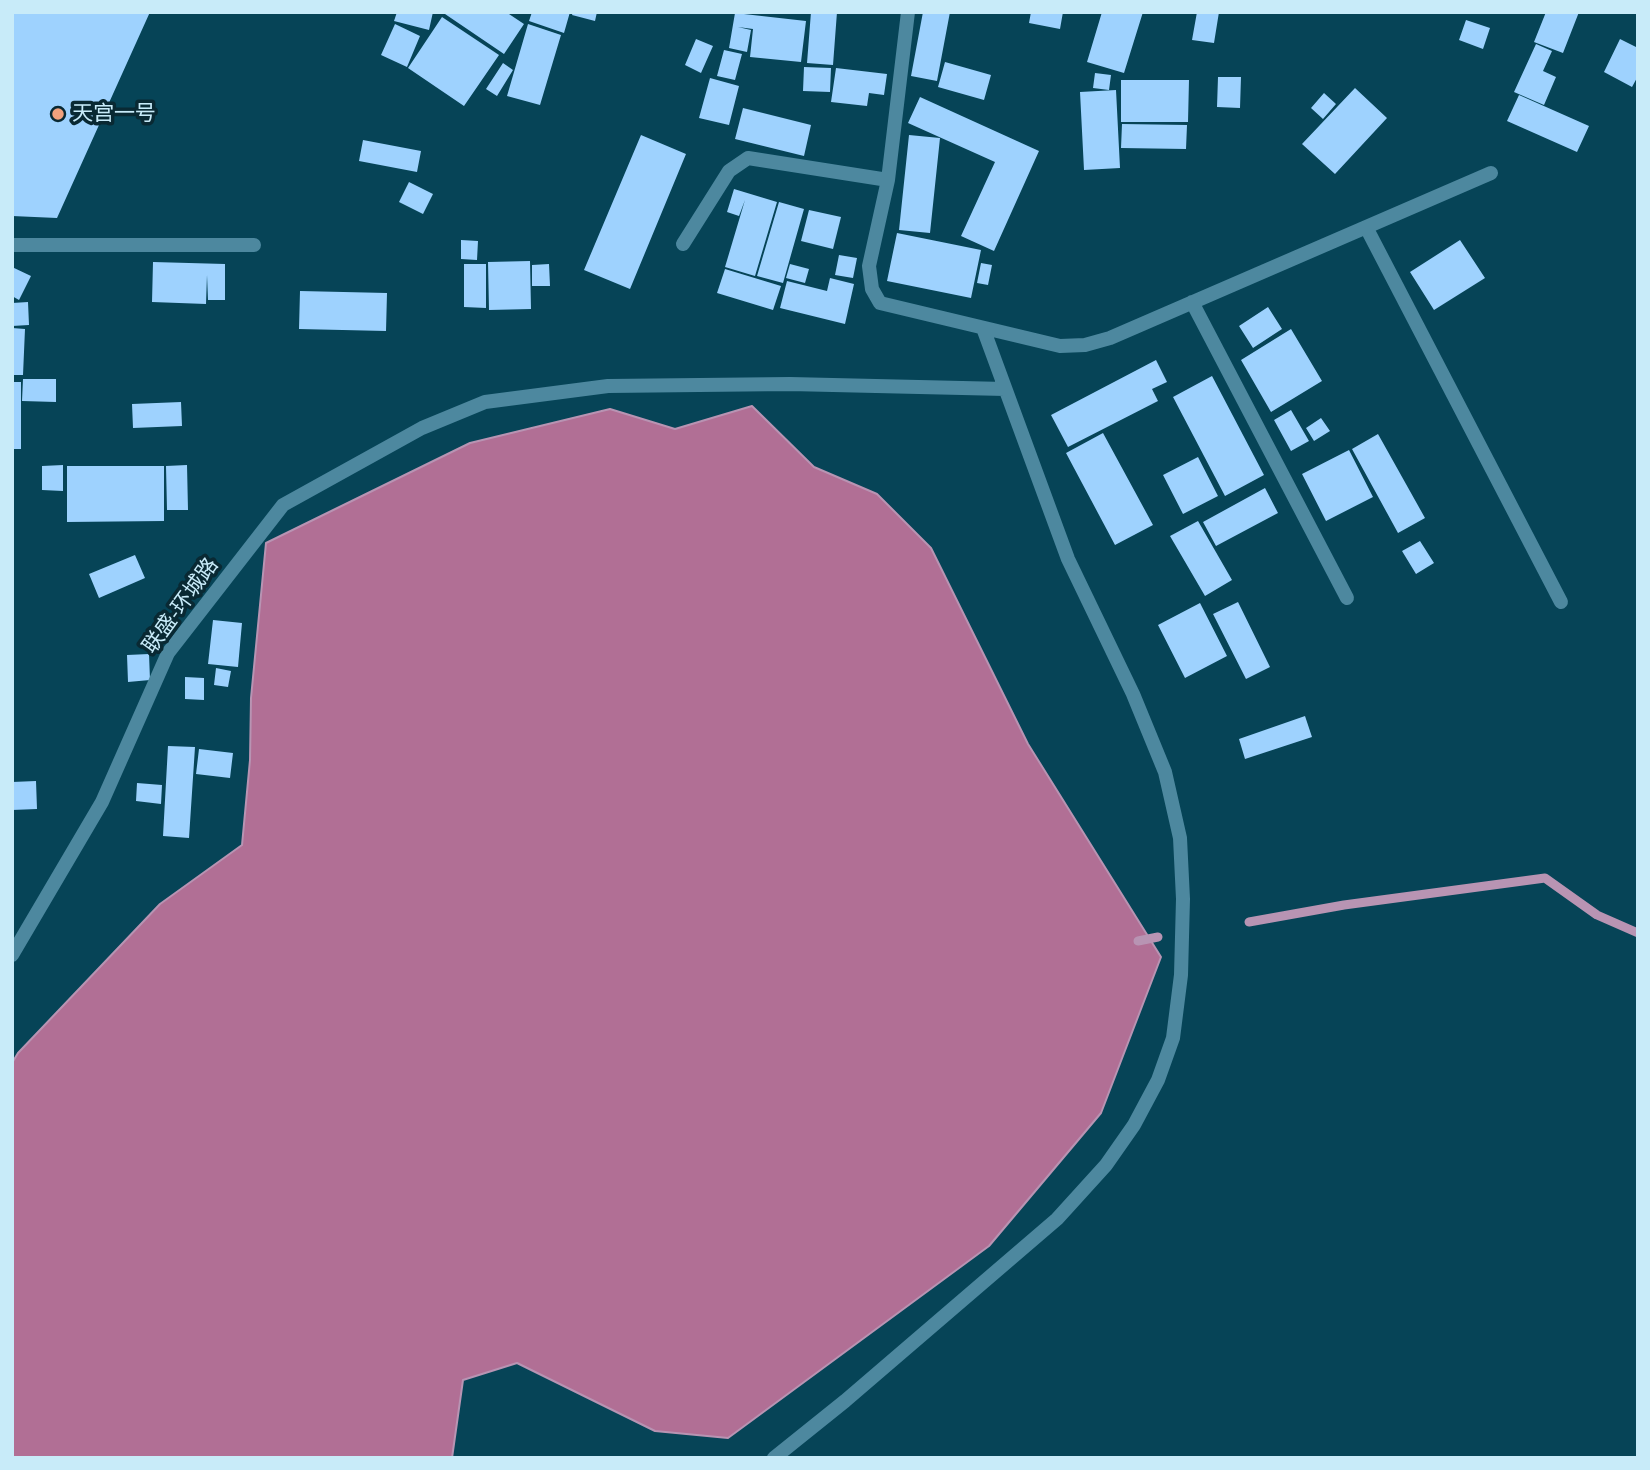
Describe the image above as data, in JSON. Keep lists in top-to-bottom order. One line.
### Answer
{"streets":{"street":["联盛-环城路"]},"places":["天宫一号"]}
